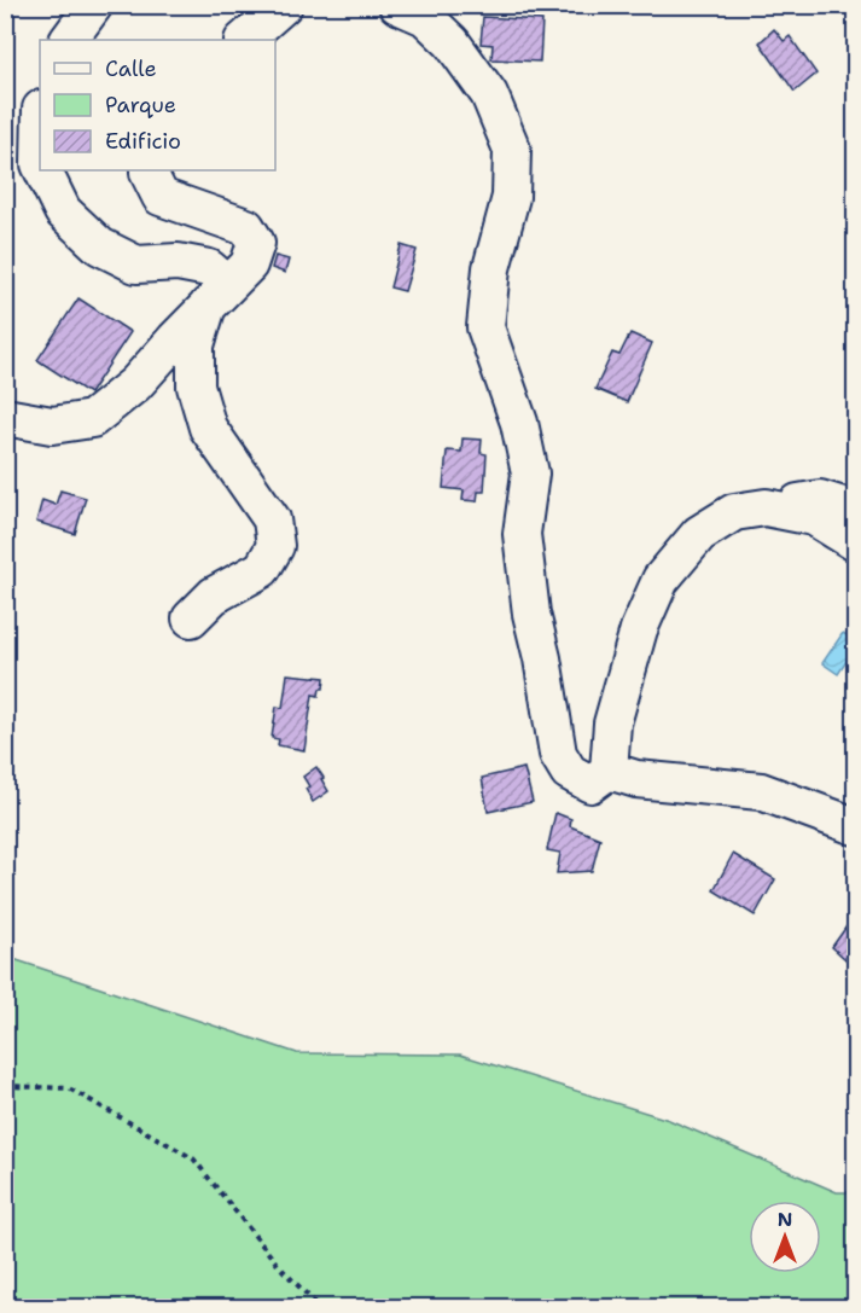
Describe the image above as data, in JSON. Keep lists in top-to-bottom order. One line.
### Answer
{"legend":["Calle","Parque","Edificio"],"north":"top"}
